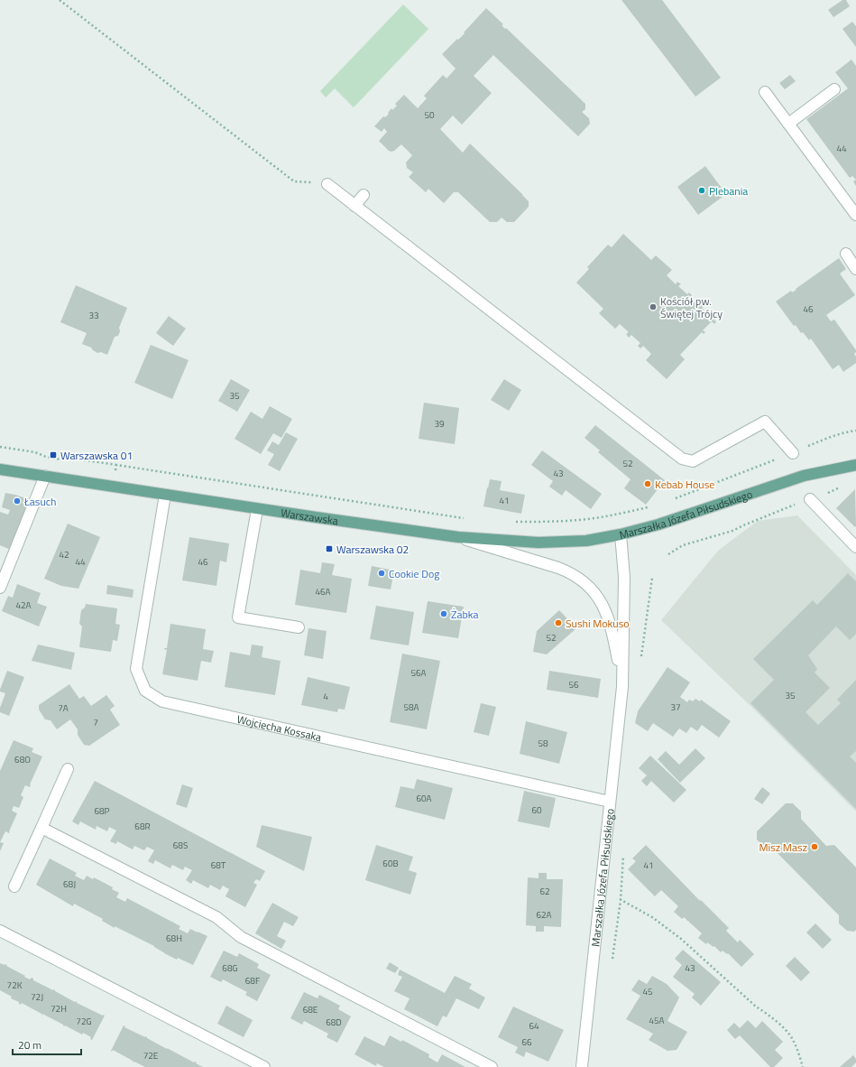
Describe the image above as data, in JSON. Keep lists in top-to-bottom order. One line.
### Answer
{"streets":{"main road":["Warszawska","Marszałka Józefa Piłsudskiego"],"street":["Wojciecha Kossaka"]},"crossings":[["Warszawska","Marszałka Józefa Piłsudskiego"],["Warszawska","Wojciecha Kossaka"],["Marszałka Józefa Piłsudskiego","Wojciecha Kossaka"]],"places":{"other":["Plebania","Kościół pw. Świętej Trójcy","Kebab House","Łasuch","Cookie Dog","Żabka","Sushi Mokuso","Misz Masz"],"transit":["Warszawska 01","Warszawska 02"]},"house_numbers":["50","44","46","33","35","39","52","43","41","42","44","46","46A","42A","52","56A","56","35","4","58A","37","7A","7","58","68O","60A","60","68P","68R","68S","60B","68T","41","68J","62","62A","68H","68G","43","68F","72K","45","72J","72H","68E","45A","72G","68D","64","66","72E"],"scale_bar":"20 m"}
